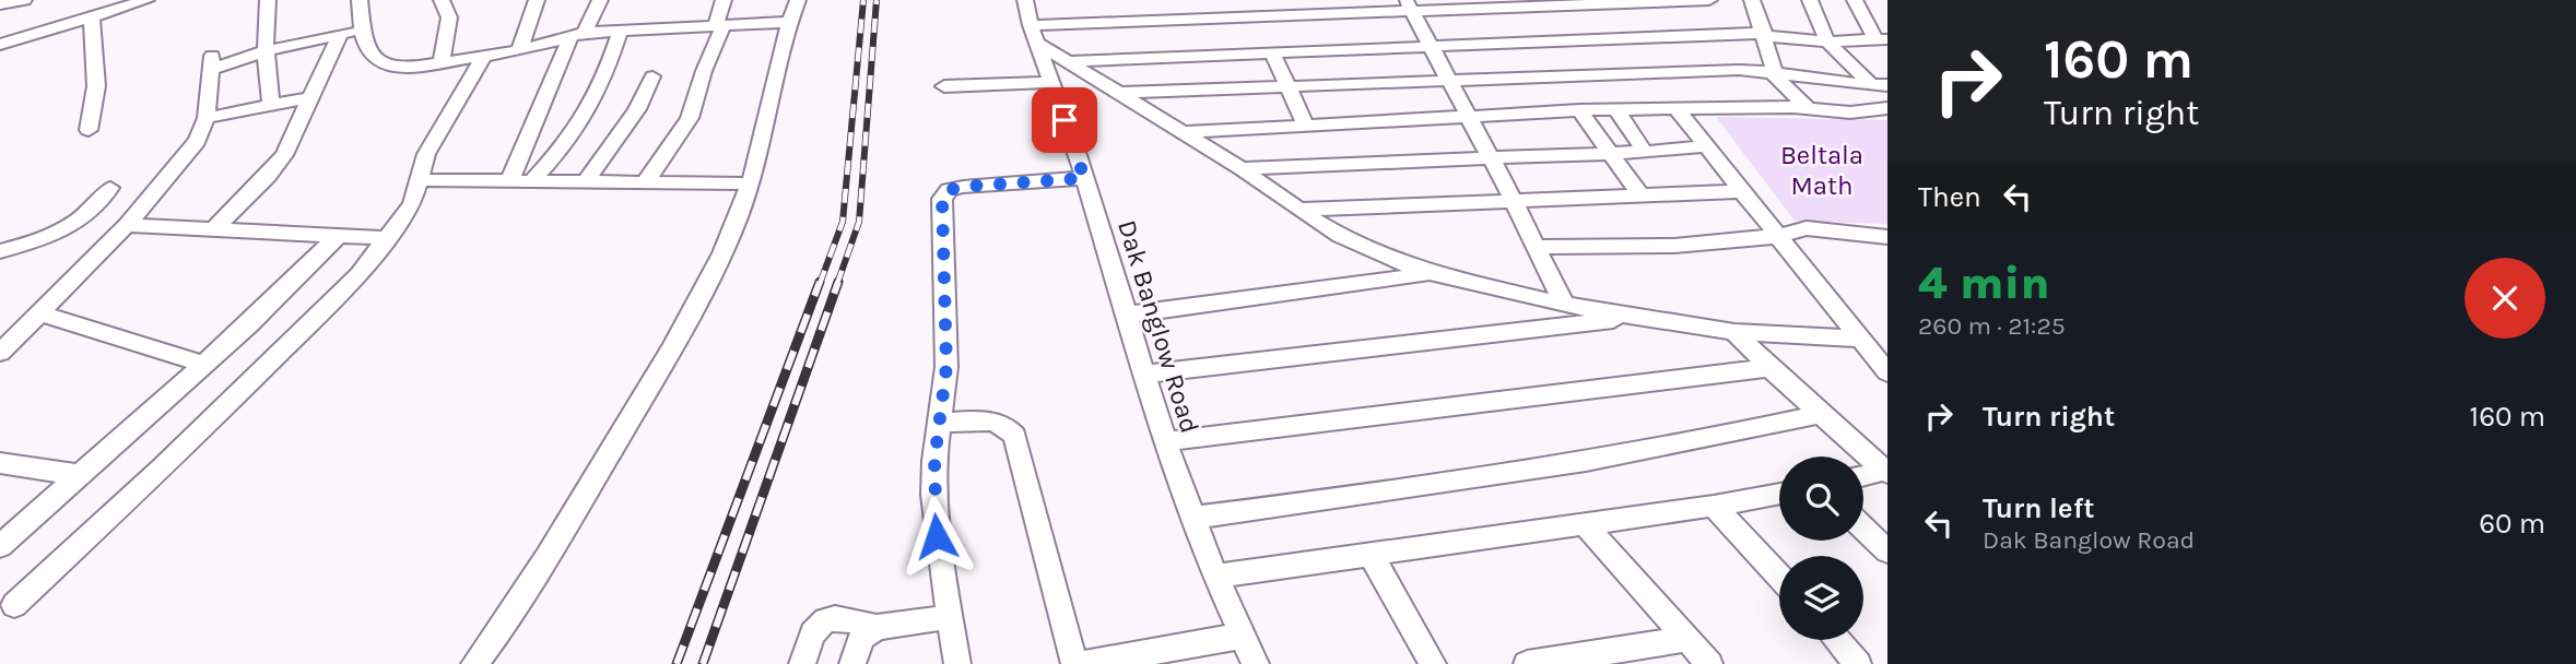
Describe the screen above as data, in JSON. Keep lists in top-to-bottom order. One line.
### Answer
{"streets":{"street":["Dak Banglow Road"]},"parks":["Beltala Math"],"page":{"turn":["160 m","Turn right"],"then":"Then","heading":["4 min","260 m · 21:25"],"list":[{"name":"Turn right","value":"160 m"},{"name":"Turn left","note":"Dak Banglow Road","value":"60 m"}]}}
